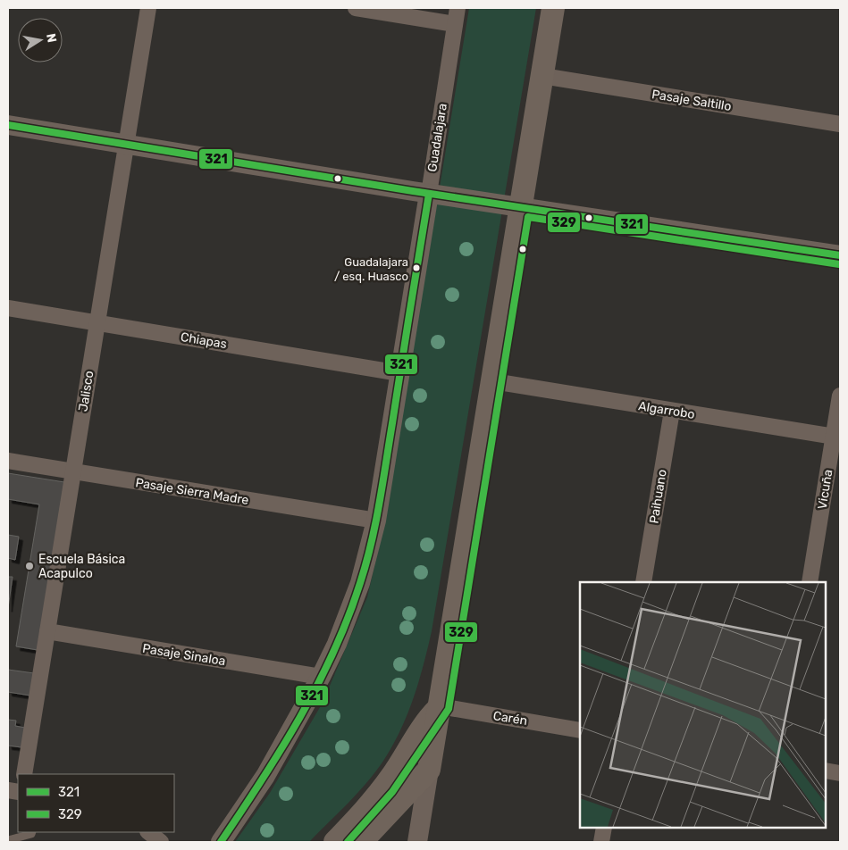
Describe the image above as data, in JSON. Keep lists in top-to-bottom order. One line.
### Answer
{"streets":{"street":["Pasaje Saltillo","Guadalajara","Chiapas","Jalisco","Algarrobo","Vicuña","Pasaje Sierra Madre","Paihuano","Pasaje Sinaloa","Carén"]},"crossings":[["Guadalajara","Chiapas"],["Guadalajara","Pasaje Sierra Madre"],["Guadalajara","Pasaje Sinaloa"],["Chiapas","Jalisco"],["Jalisco","Pasaje Sierra Madre"],["Jalisco","Pasaje Sinaloa"],["Algarrobo","Vicuña"],["Algarrobo","Paihuano"]],"places":["Guadalajara / esq. Huasco","Escuela Básica Acapulco"],"lines":["transit line 321","transit line 329"],"legend":["321","329"],"north":"right"}
